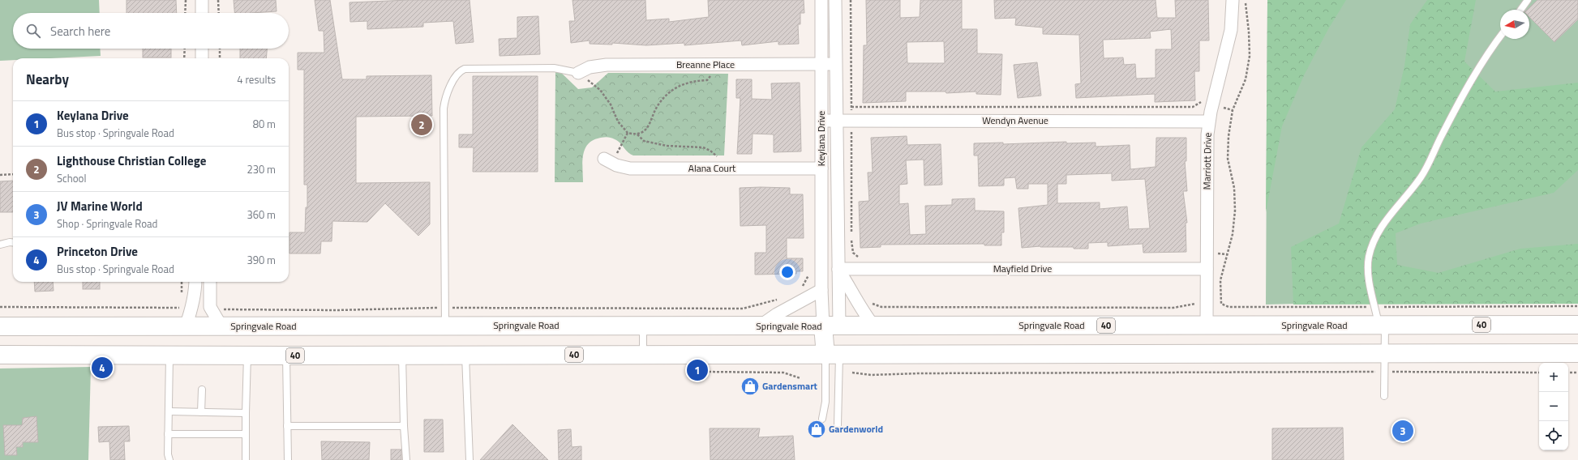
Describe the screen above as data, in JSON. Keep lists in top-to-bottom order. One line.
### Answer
{"streets":{"highway":["Keylana Drive","40","Springvale Road"],"street":["Breanne Place","Wendyn Avenue","Marriott Drive","Alana Court","Mayfield Drive"]},"crossings":[["Breanne Place","Keylana Drive"],["Wendyn Avenue","Keylana Drive"],["Wendyn Avenue","Marriott Drive"],["Keylana Drive","Alana Court"],["Keylana Drive","Mayfield Drive"],["Keylana Drive","40"],["Keylana Drive","Springvale Road"],["Marriott Drive","Mayfield Drive"],["Marriott Drive","Springvale Road"]],"places":{"shop":["Gardensmart","Gardenworld"]},"north":"left","page":{"search":"Search here","heading":["Nearby","4 results"],"list":[{"mark":"1","name":"Keylana Drive","note":"Bus stop · Springvale Road","value":"80 m"},{"mark":"2","name":"Lighthouse Christian College","note":"School","value":"230 m"},{"mark":"3","name":"JV Marine World","note":"Shop · Springvale Road","value":"360 m"},{"mark":"4","name":"Princeton Drive","note":"Bus stop · Springvale Road","value":"390 m"}],"pins":["2","4","1","3"],"map_buttons":["+","−"]}}
